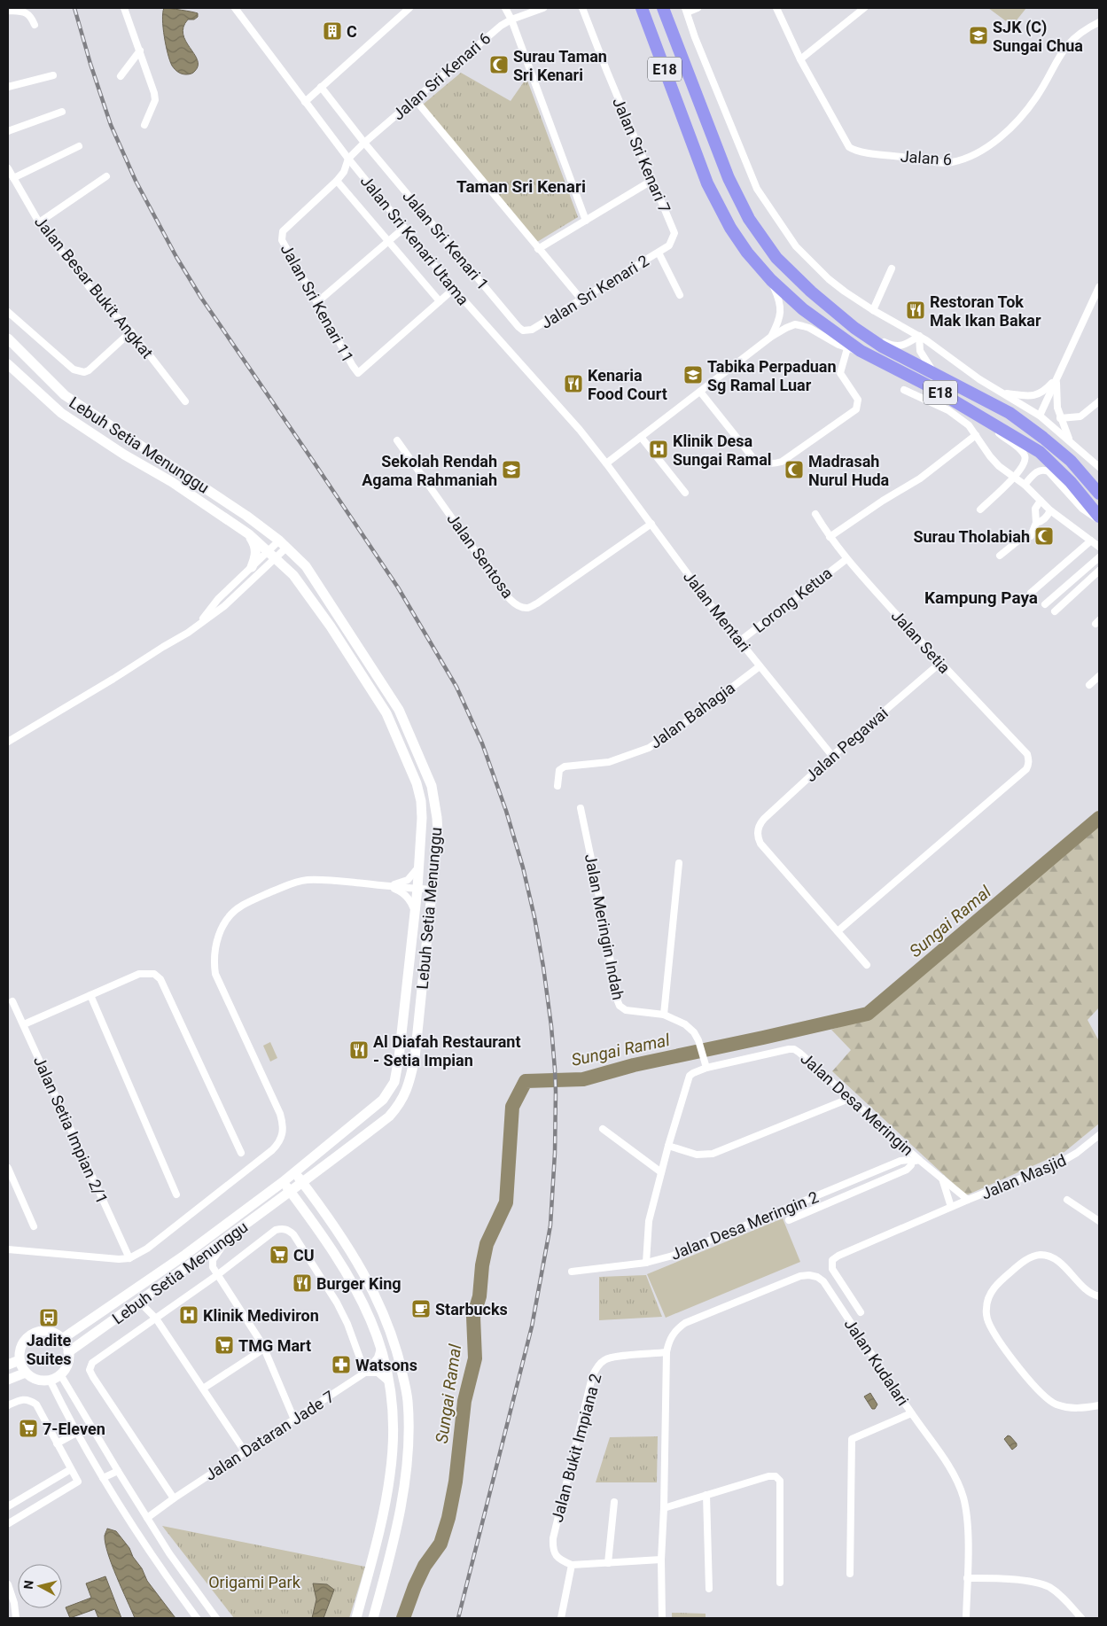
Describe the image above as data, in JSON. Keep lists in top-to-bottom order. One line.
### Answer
{"streets":{"highway":["E18"],"street":["Jalan Sri Kenari 6","Jalan Sri Kenari 7","Jalan 6","Jalan Sri Kenari Utama","Jalan Sri Kenari 1","Jalan Besar Bukit Angkat","Jalan Sri Kenari 2","Jalan Sri Kenari 11","Lebuh Setia Menunggu","Jalan Sentosa","Lorong Ketua","Jalan Mentari","Jalan Setia","Jalan Bahagia","Jalan Pegawai","Jalan Meringin Indah","Jalan Desa Meringin","Jalan Setia Impian 2/1","Jalan Masjid","Jalan Desa Meringin 2","Jalan Kudalari","Jalan Dataran Jade 7","Jalan Bukit Impiana 2"]},"crossings":[["Jalan Sri Kenari 6","Jalan Sri Kenari Utama"],["Jalan Sri Kenari 6","Jalan Sri Kenari 1"],["Jalan Sri Kenari 6","Jalan Sri Kenari 11"],["Jalan Sri Kenari 7","Jalan Sri Kenari 2"],["Jalan Sri Kenari Utama","Jalan Mentari"],["Jalan Sri Kenari 1","Jalan Sri Kenari 2"],["Jalan Sentosa","Jalan Mentari"],["Lorong Ketua","Jalan Mentari"],["Lorong Ketua","Jalan Setia"],["Jalan Mentari","Jalan Bahagia"],["Jalan Mentari","Jalan Pegawai"],["Jalan Setia","Jalan Pegawai"],["Jalan Meringin Indah","Jalan Desa Meringin"],["Jalan Desa Meringin","Jalan Masjid"],["Jalan Desa Meringin","Jalan Desa Meringin 2"],["Jalan Kudalari","Jalan Bukit Impiana 2"]],"districts":["Taman Sri Kenari","Kampung Paya"],"water":["Sungai Ramal"],"parks":["Origami Park"],"places":{"building":["C"],"school or university":["SJK (C) Sungai Chua","Tabika Perpaduan Sg Ramal Luar","Sekolah Rendah Agama Rahmaniah"],"mosque":["Surau Taman Sri Kenari","Madrasah Nurul Huda","Surau Tholabiah"],"restaurant":["Restoran Tok Mak Ikan Bakar","Kenaria Food Court","Al Diafah Restaurant - Setia Impian","Burger King"],"hospital":["Klinik Desa Sungai Ramal","Klinik Mediviron"],"supermarket":["CU","TMG Mart","7-Eleven"],"cafe":["Starbucks"],"bus stop":["Jadite Suites"],"pharmacy":["Watsons"]},"north":"left"}
